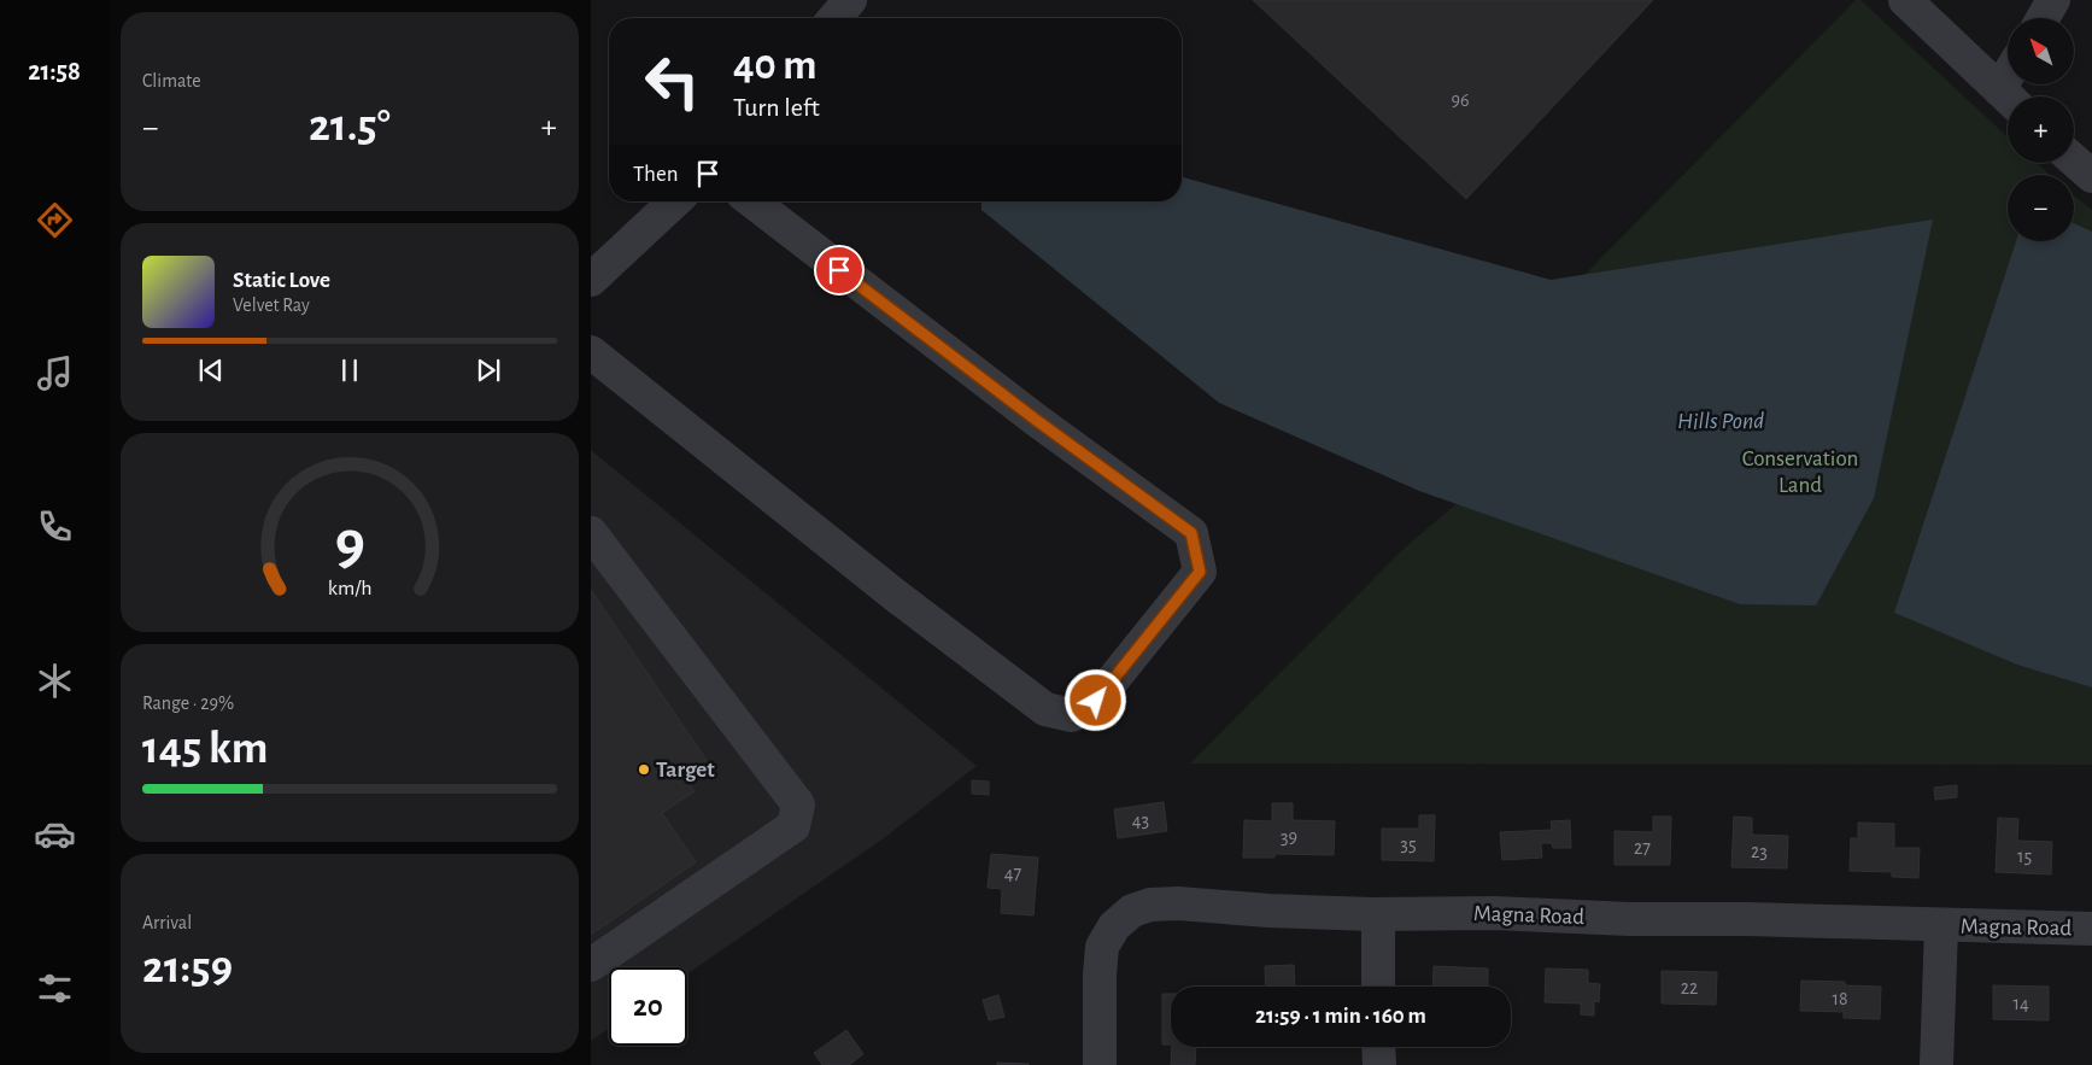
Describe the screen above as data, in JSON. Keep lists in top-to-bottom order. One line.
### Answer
{"streets":{"street":["Magna Road"]},"water":["Hills Pond"],"parks":["Conservation Land"],"places":["Target"],"house_numbers":["96","43","39","35","27","23","15","47","22","18","14"],"north":"top left","page":{"tabs":"21:58","tile":["Climate",["Range · 29%","145 km"],["Arrival","21:59"]],"map_buttons":["+","−"],"turn":["40 m","Turn left"],"heat":["−","21.5°","+"],"then":"Then","song":["Static Love","Velvet Ray"],"limit":"20","trip":"21:59 · 1 min · 160 m","gauge":["9","km/h"]}}
